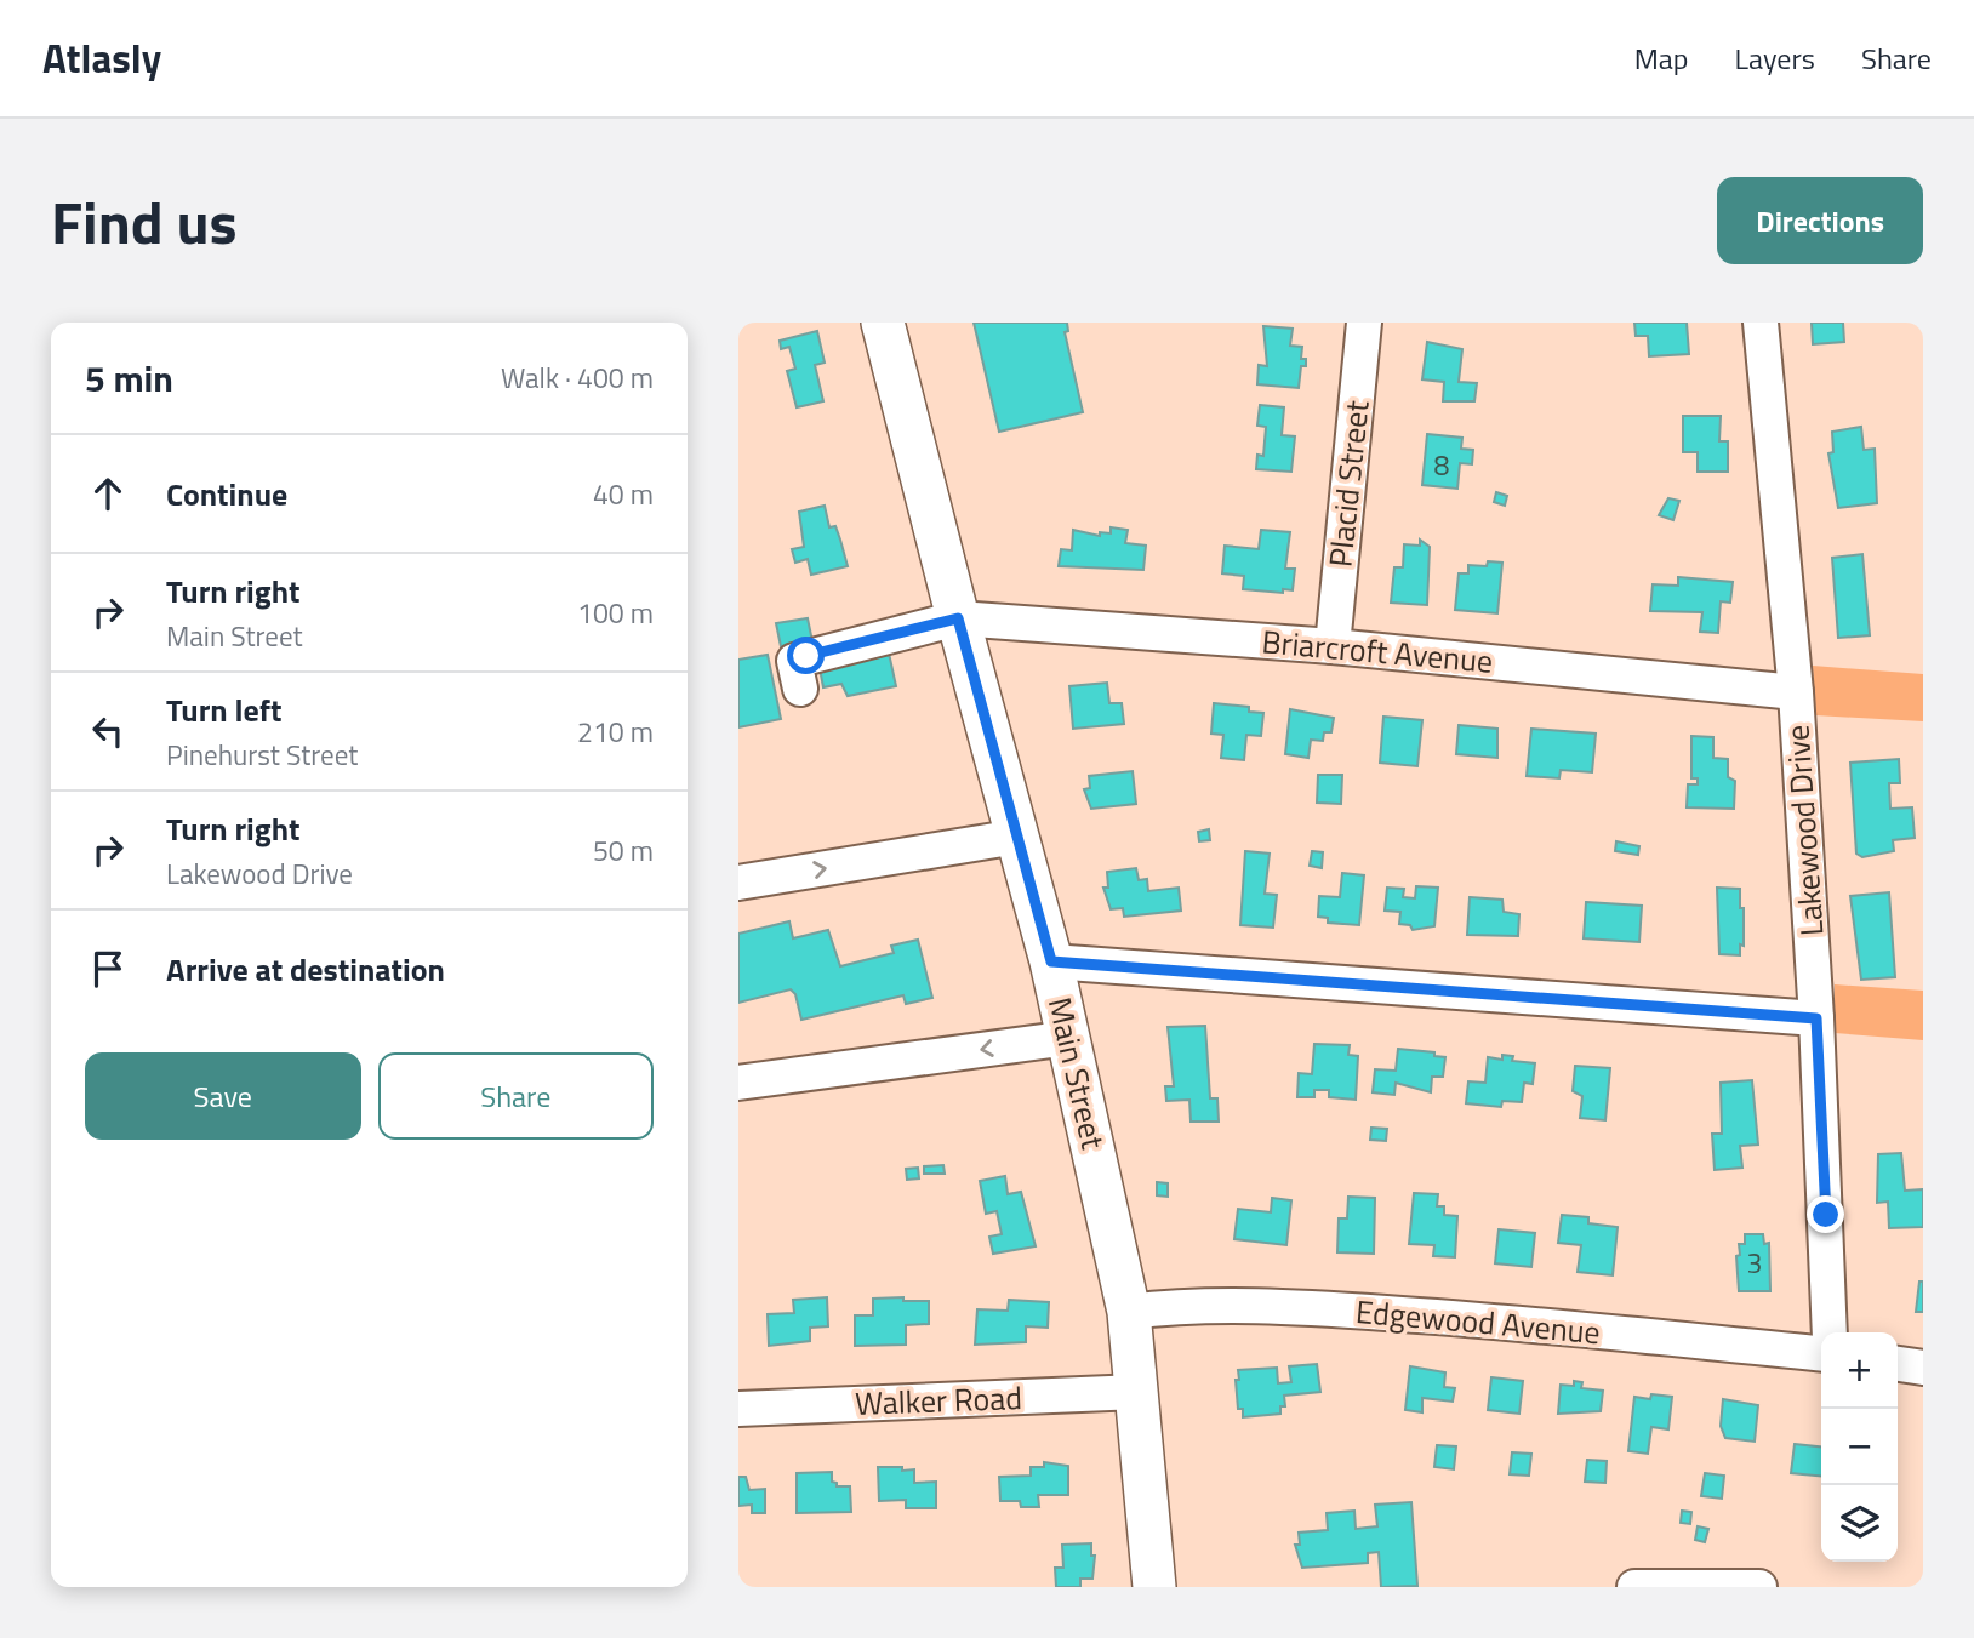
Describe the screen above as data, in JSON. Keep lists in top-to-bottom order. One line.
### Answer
{"streets":{"main road":["Main Street"],"street":["Placid Street","Briarcroft Avenue","Lakewood Drive","Edgewood Avenue","Walker Road"]},"crossings":[["Placid Street","Briarcroft Avenue"],["Briarcroft Avenue","Lakewood Drive"],["Briarcroft Avenue","Main Street"],["Main Street","Edgewood Avenue"],["Main Street","Walker Road"]],"house_numbers":["8","3"],"page":{"header":"Atlasly","nav":["Map","Layers","Share"],"title":"Find us","buttons":["Directions",["Save","Share"]],"heading":["5 min","Walk · 400 m"],"list":[["Continue","40 m"],["Turn right","Main Street","100 m"],["Turn left","Pinehurst Street","210 m"],["Turn right","Lakewood Drive","50 m"],"Arrive at destination"],"map_buttons":["+","−"]}}
